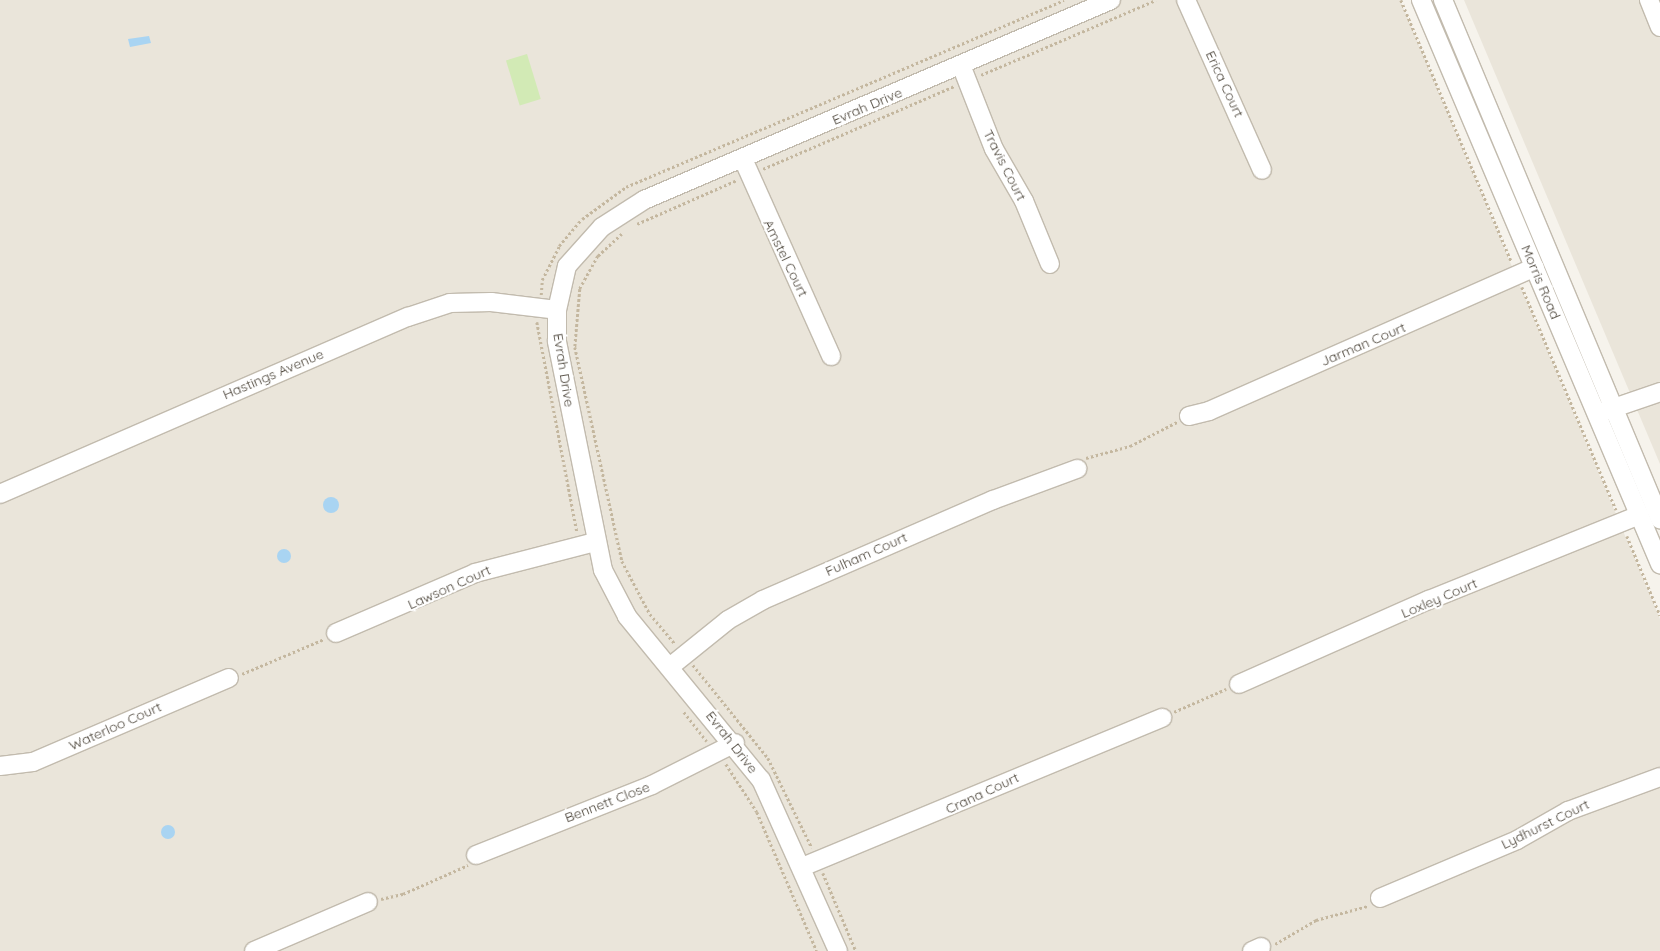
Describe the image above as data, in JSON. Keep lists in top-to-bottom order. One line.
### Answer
{"streets":{"street":["Erica Court","Evrah Drive","Travis Court","Amstel Court","Morris Road","Jarman Court","Hastings Avenue","Fulham Court","Lawson Court","Loxley Court","Waterloo Court","Crana Court","Bennett Close","Lydhurst Court"]},"crossings":[["Evrah Drive","Travis Court"],["Evrah Drive","Amstel Court"],["Evrah Drive","Hastings Avenue"],["Evrah Drive","Fulham Court"],["Evrah Drive","Lawson Court"],["Evrah Drive","Crana Court"],["Evrah Drive","Bennett Close"],["Morris Road","Jarman Court"],["Morris Road","Loxley Court"]]}
